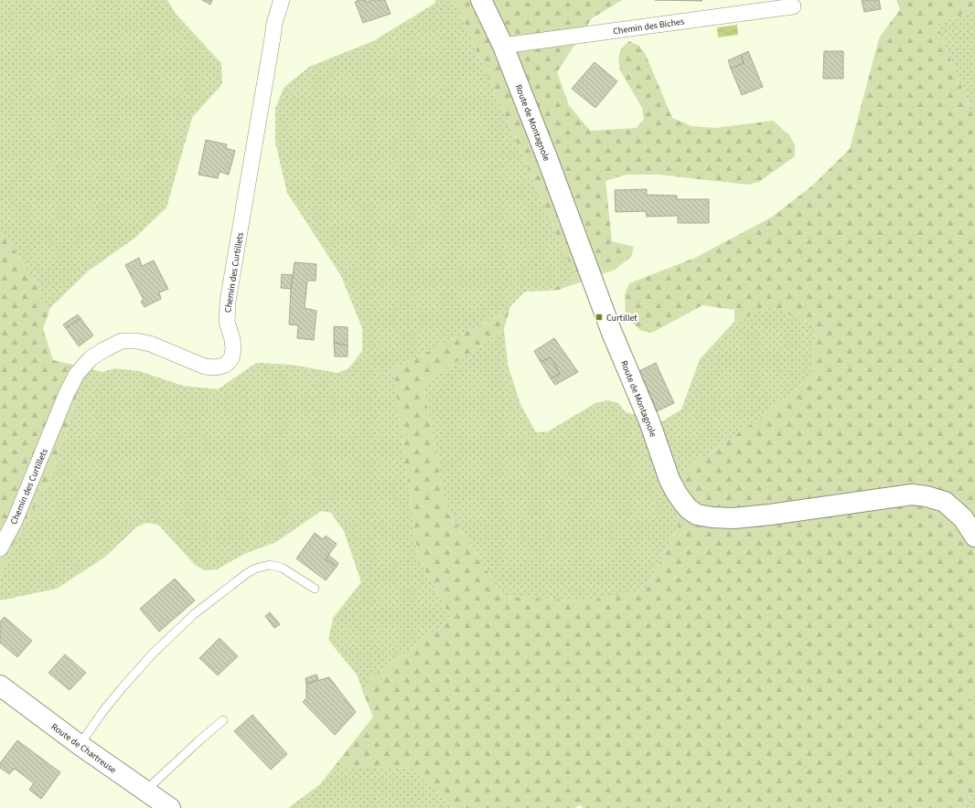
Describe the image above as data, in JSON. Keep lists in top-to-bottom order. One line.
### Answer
{"streets":{"street":["Chemin des Biches","Route de Montagnole","Chemin des Curtillets","Route de Chartreuse"]},"crossings":[["Chemin des Biches","Route de Montagnole"]],"places":{"transit":["Curtillet"]}}
